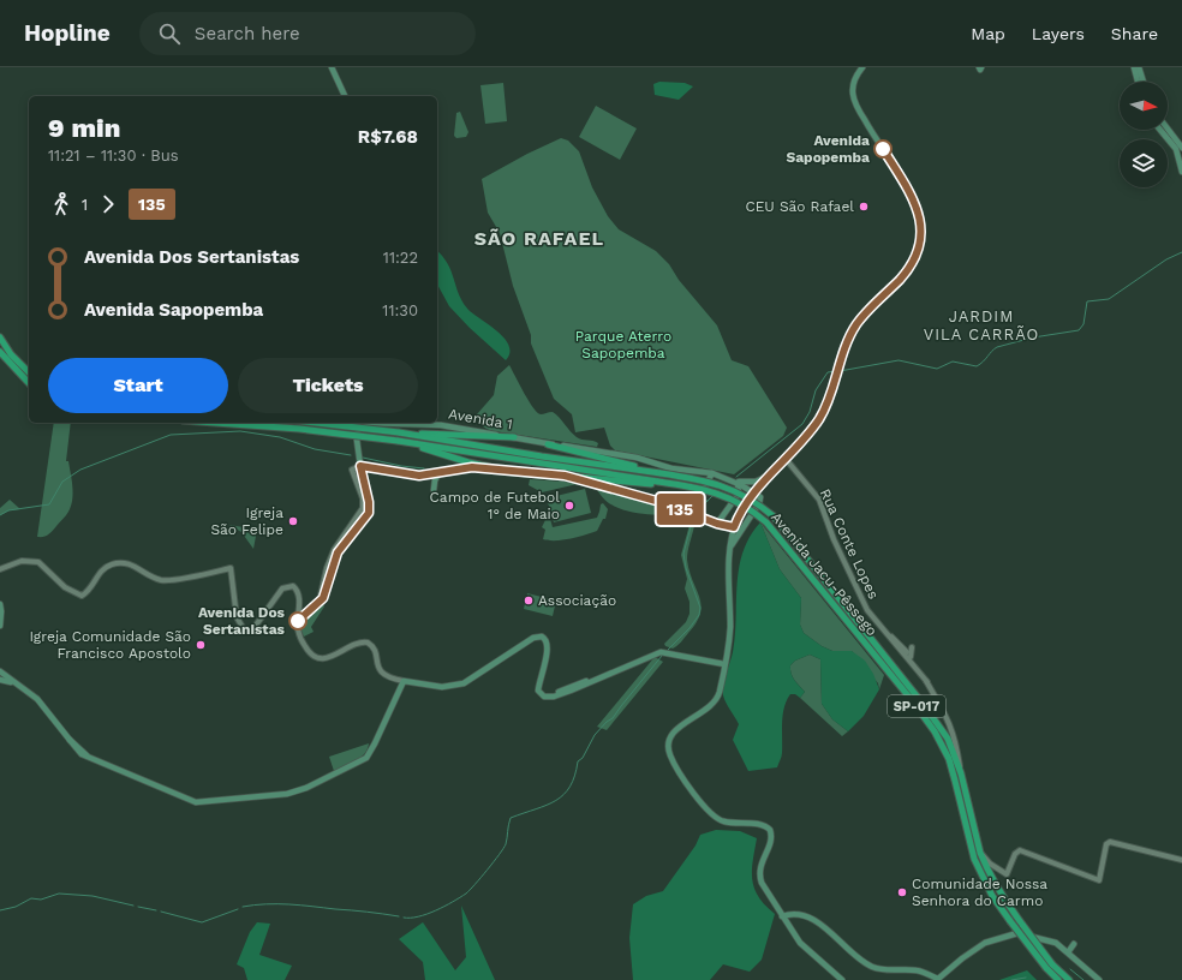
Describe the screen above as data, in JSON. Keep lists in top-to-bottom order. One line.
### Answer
{"streets":{"highway":["Avenida Jacu-Pêssego","SP-017"],"main road":["Avenida 1"],"street":["Rua Conte Lopes"]},"crossings":[["Rua Conte Lopes","Avenida Jacu-Pêssego"]],"districts":["SÃO RAFAEL","JARDIM VILA CARRÃO"],"parks":["Parque Aterro Sapopemba"],"places":["Avenida Sapopemba","CEU São Rafael","Campo de Futebol 1° de Maio","Igreja São Felipe","Associação","Avenida Dos Sertanistas","Igreja Comunidade São Francisco Apostolo","Comunidade Nossa Senhora do Carmo"],"lines":["bus line 135"],"north":"right","page":{"header":"Hopline","search":"Search here","nav":["Map","Layers","Share"],"on_map":"135","heading":["9 min","11:21 – 11:30 · Bus","R$7.68"],"legs":["1","135"],"list":[{"name":"Avenida Dos Sertanistas","value":"11:22"},{"name":"Avenida Sapopemba","value":"11:30"}],"buttons":["Start","Tickets"]}}
